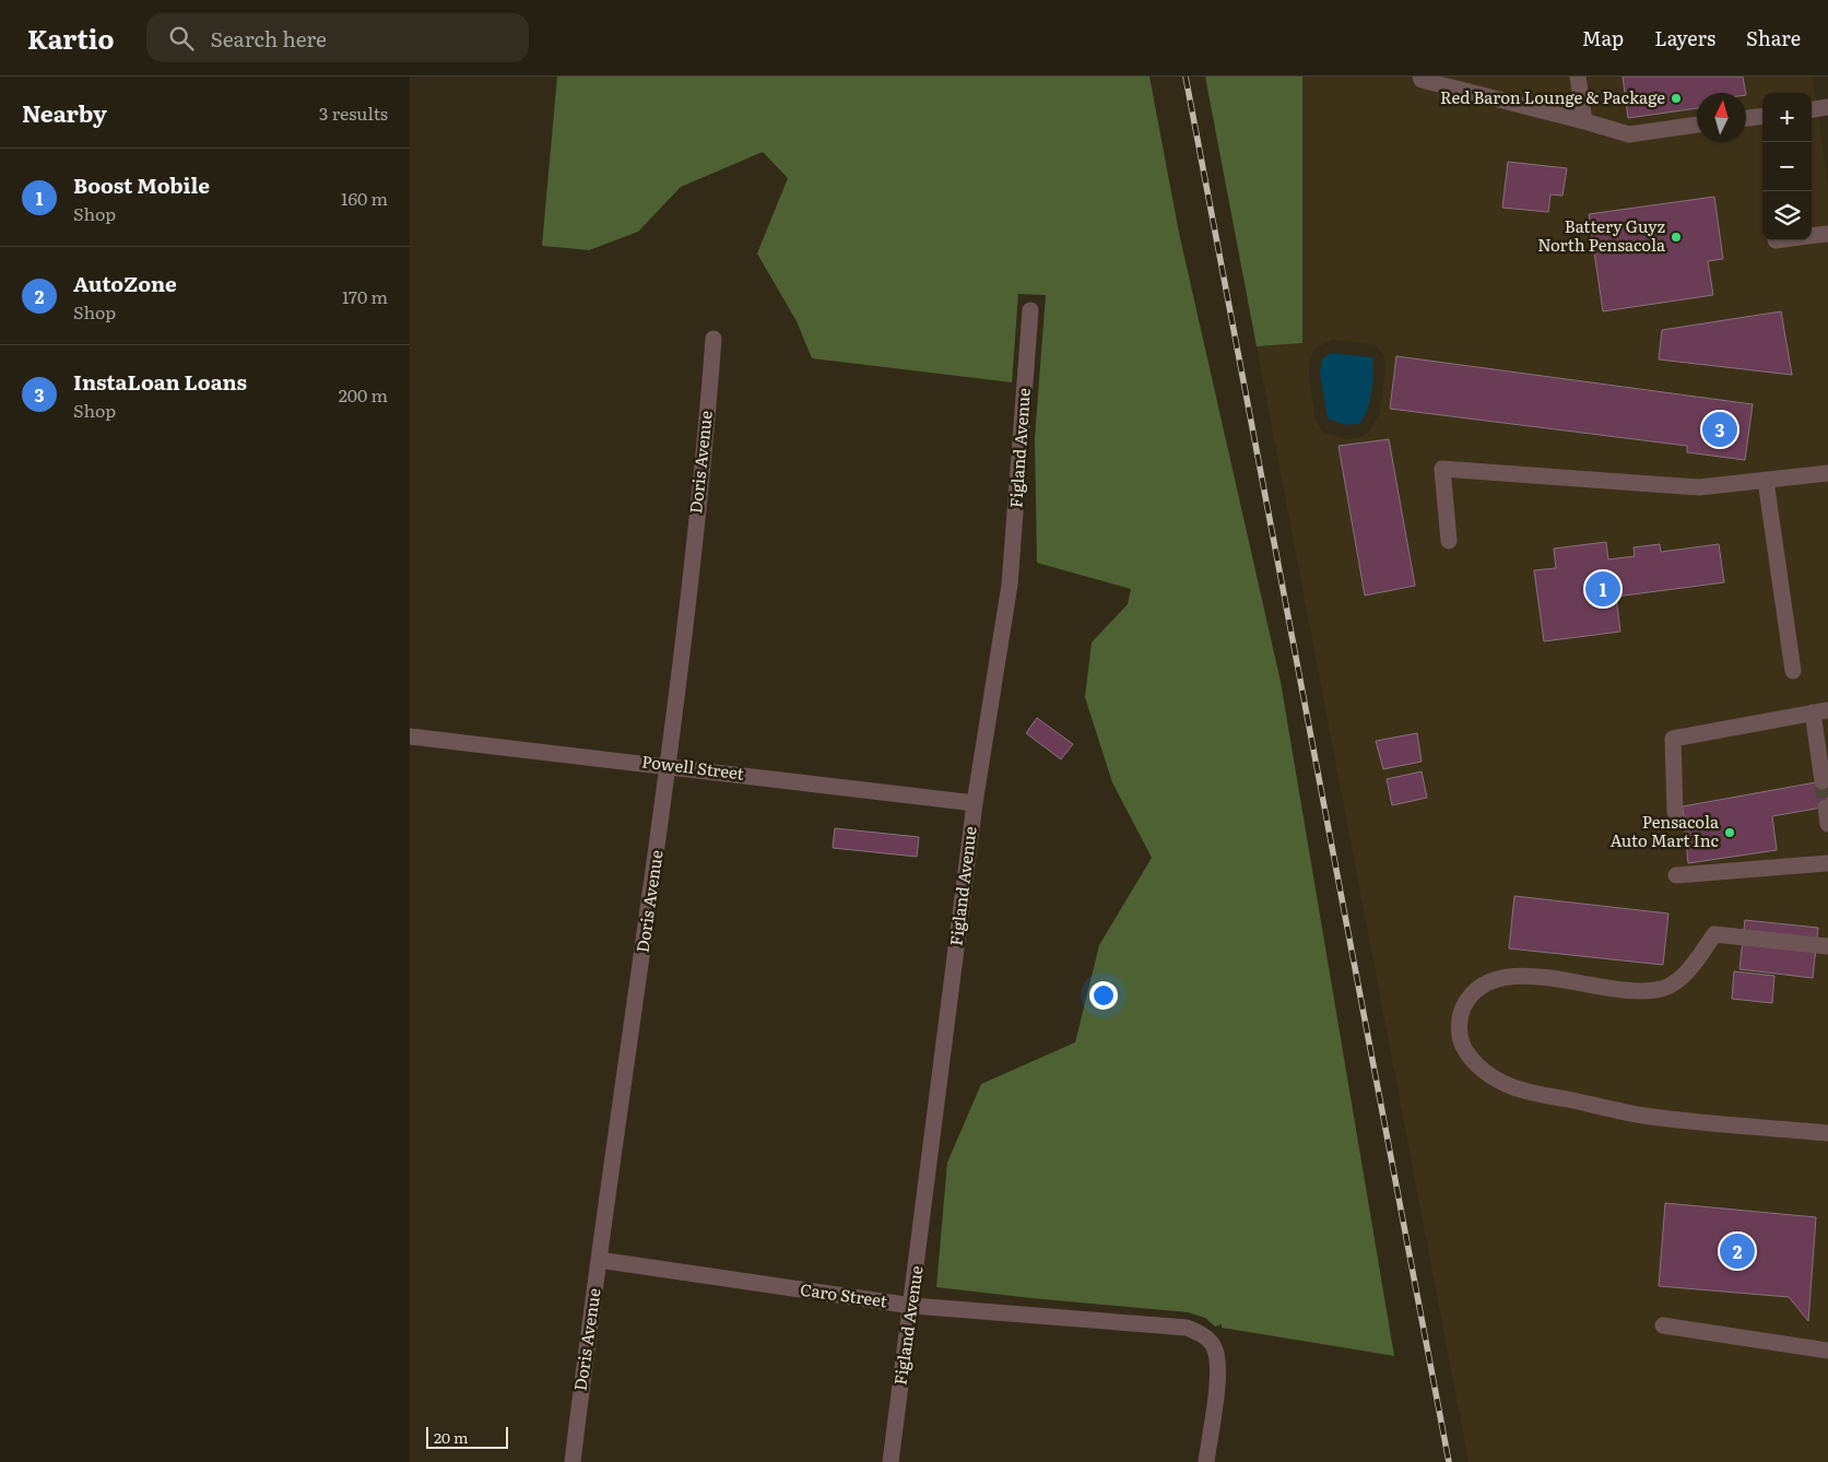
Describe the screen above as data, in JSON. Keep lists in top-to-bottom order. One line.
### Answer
{"streets":{"street":["Figland Avenue","Doris Avenue","Powell Street","Caro Street"]},"crossings":[["Figland Avenue","Powell Street"],["Figland Avenue","Caro Street"],["Doris Avenue","Powell Street"],["Doris Avenue","Caro Street"]],"places":["Red Baron Lounge & Package","Battery Guyz North Pensacola","Pensacola Auto Mart Inc"],"scale_bar":"20 m","north":"top","page":{"header":"Kartio","search":"Search here","nav":["Map","Layers","Share"],"heading":["Nearby","3 results"],"map_buttons":["+","−"],"list":[{"mark":"1","name":"Boost Mobile","note":"Shop","value":"160 m"},{"mark":"2","name":"AutoZone","note":"Shop","value":"170 m"},{"mark":"3","name":"InstaLoan Loans","note":"Shop","value":"200 m"}],"pins":["3","1","2"],"scale":"20 m"}}
